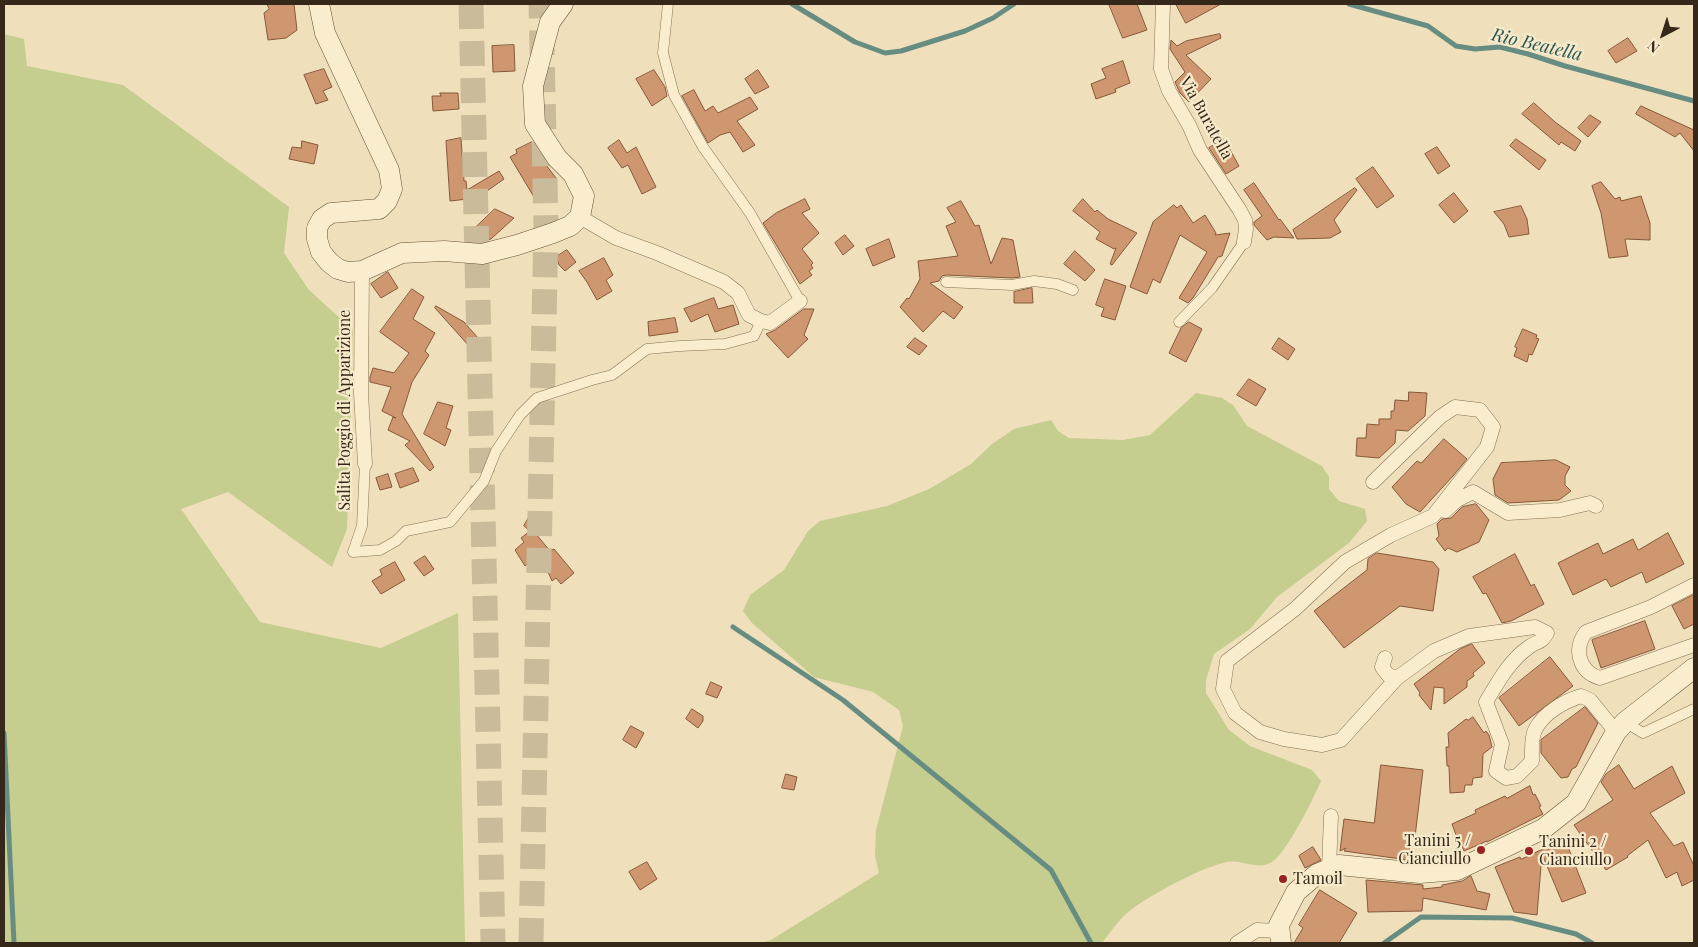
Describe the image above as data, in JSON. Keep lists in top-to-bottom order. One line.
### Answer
{"streets":{"street":["Via Buratella","Salita Poggio di Apparizione"]},"water":["Rio Beatella"],"places":["Tanini 5 / Cianciullo","Tanini 2 / Cianciullo","Tamoil"],"north":"bottom left"}
